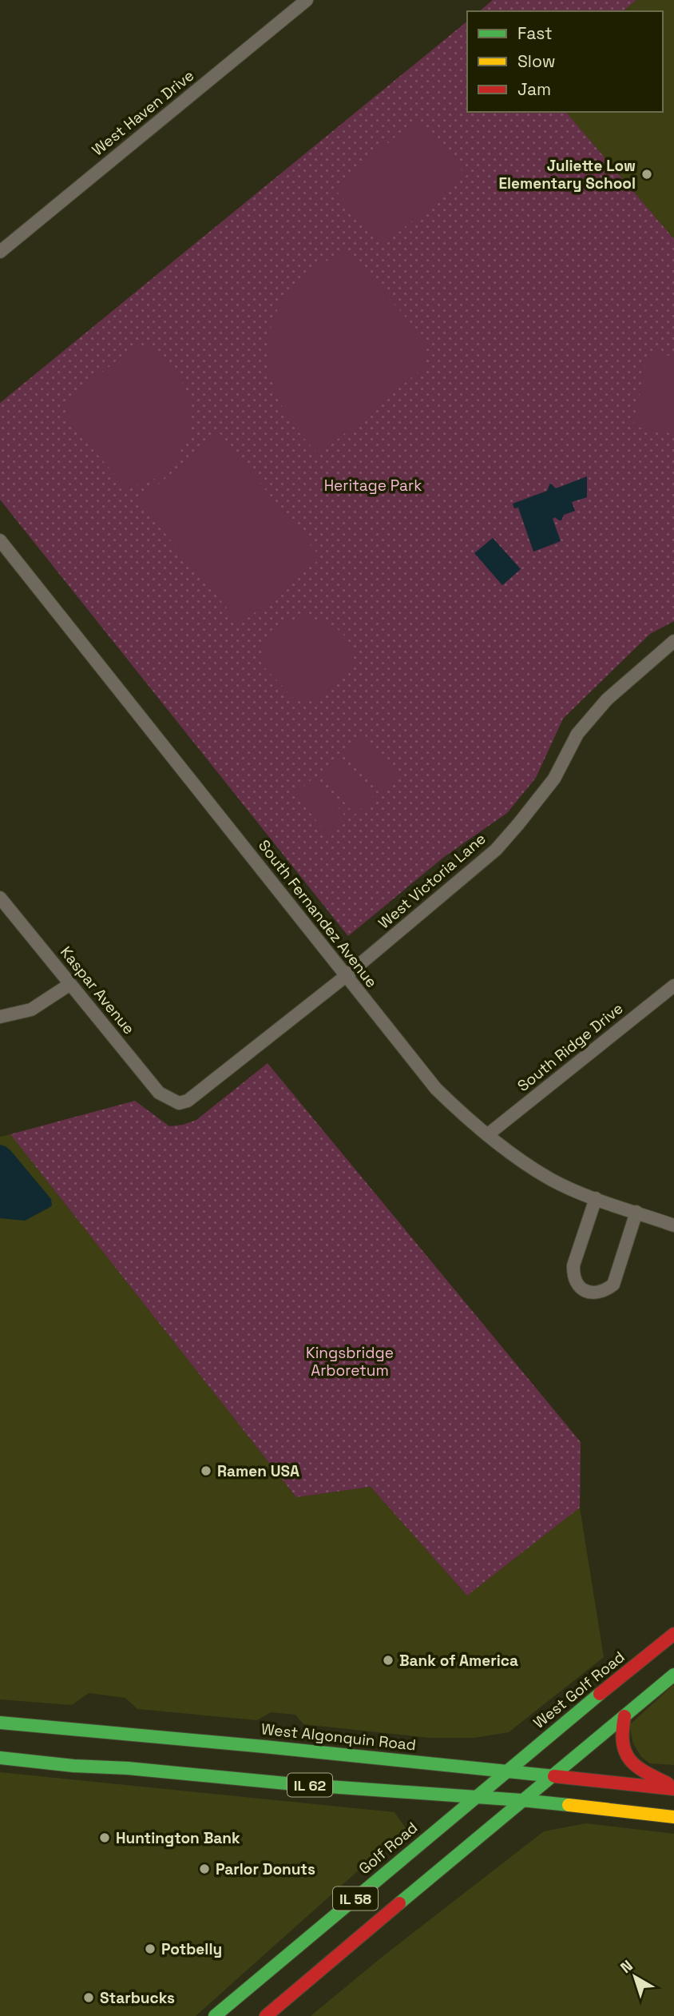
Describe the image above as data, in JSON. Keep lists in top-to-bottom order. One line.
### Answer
{"streets":{"main road":["West Golf Road","West Algonquin Road","IL 62","Golf Road","IL 58"],"street":["West Haven Drive","West Victoria Lane","South Fernandez Avenue","Kaspar Avenue","South Ridge Drive"]},"crossings":[["West Victoria Lane","South Fernandez Avenue"],["West Victoria Lane","Kaspar Avenue"],["South Fernandez Avenue","South Ridge Drive"],["West Golf Road","West Algonquin Road"],["West Golf Road","Golf Road"],["West Algonquin Road","Golf Road"],["West Algonquin Road","IL 58"],["IL 62","Golf Road"],["IL 62","IL 58"]],"parks":["Heritage Park","Kingsbridge Arboretum"],"places":["Juliette Low Elementary School","Ramen USA","Bank of America","Huntington Bank","Parlor Donuts","Potbelly","Starbucks"],"legend":["Fast","Slow","Jam"],"north":"top left"}
